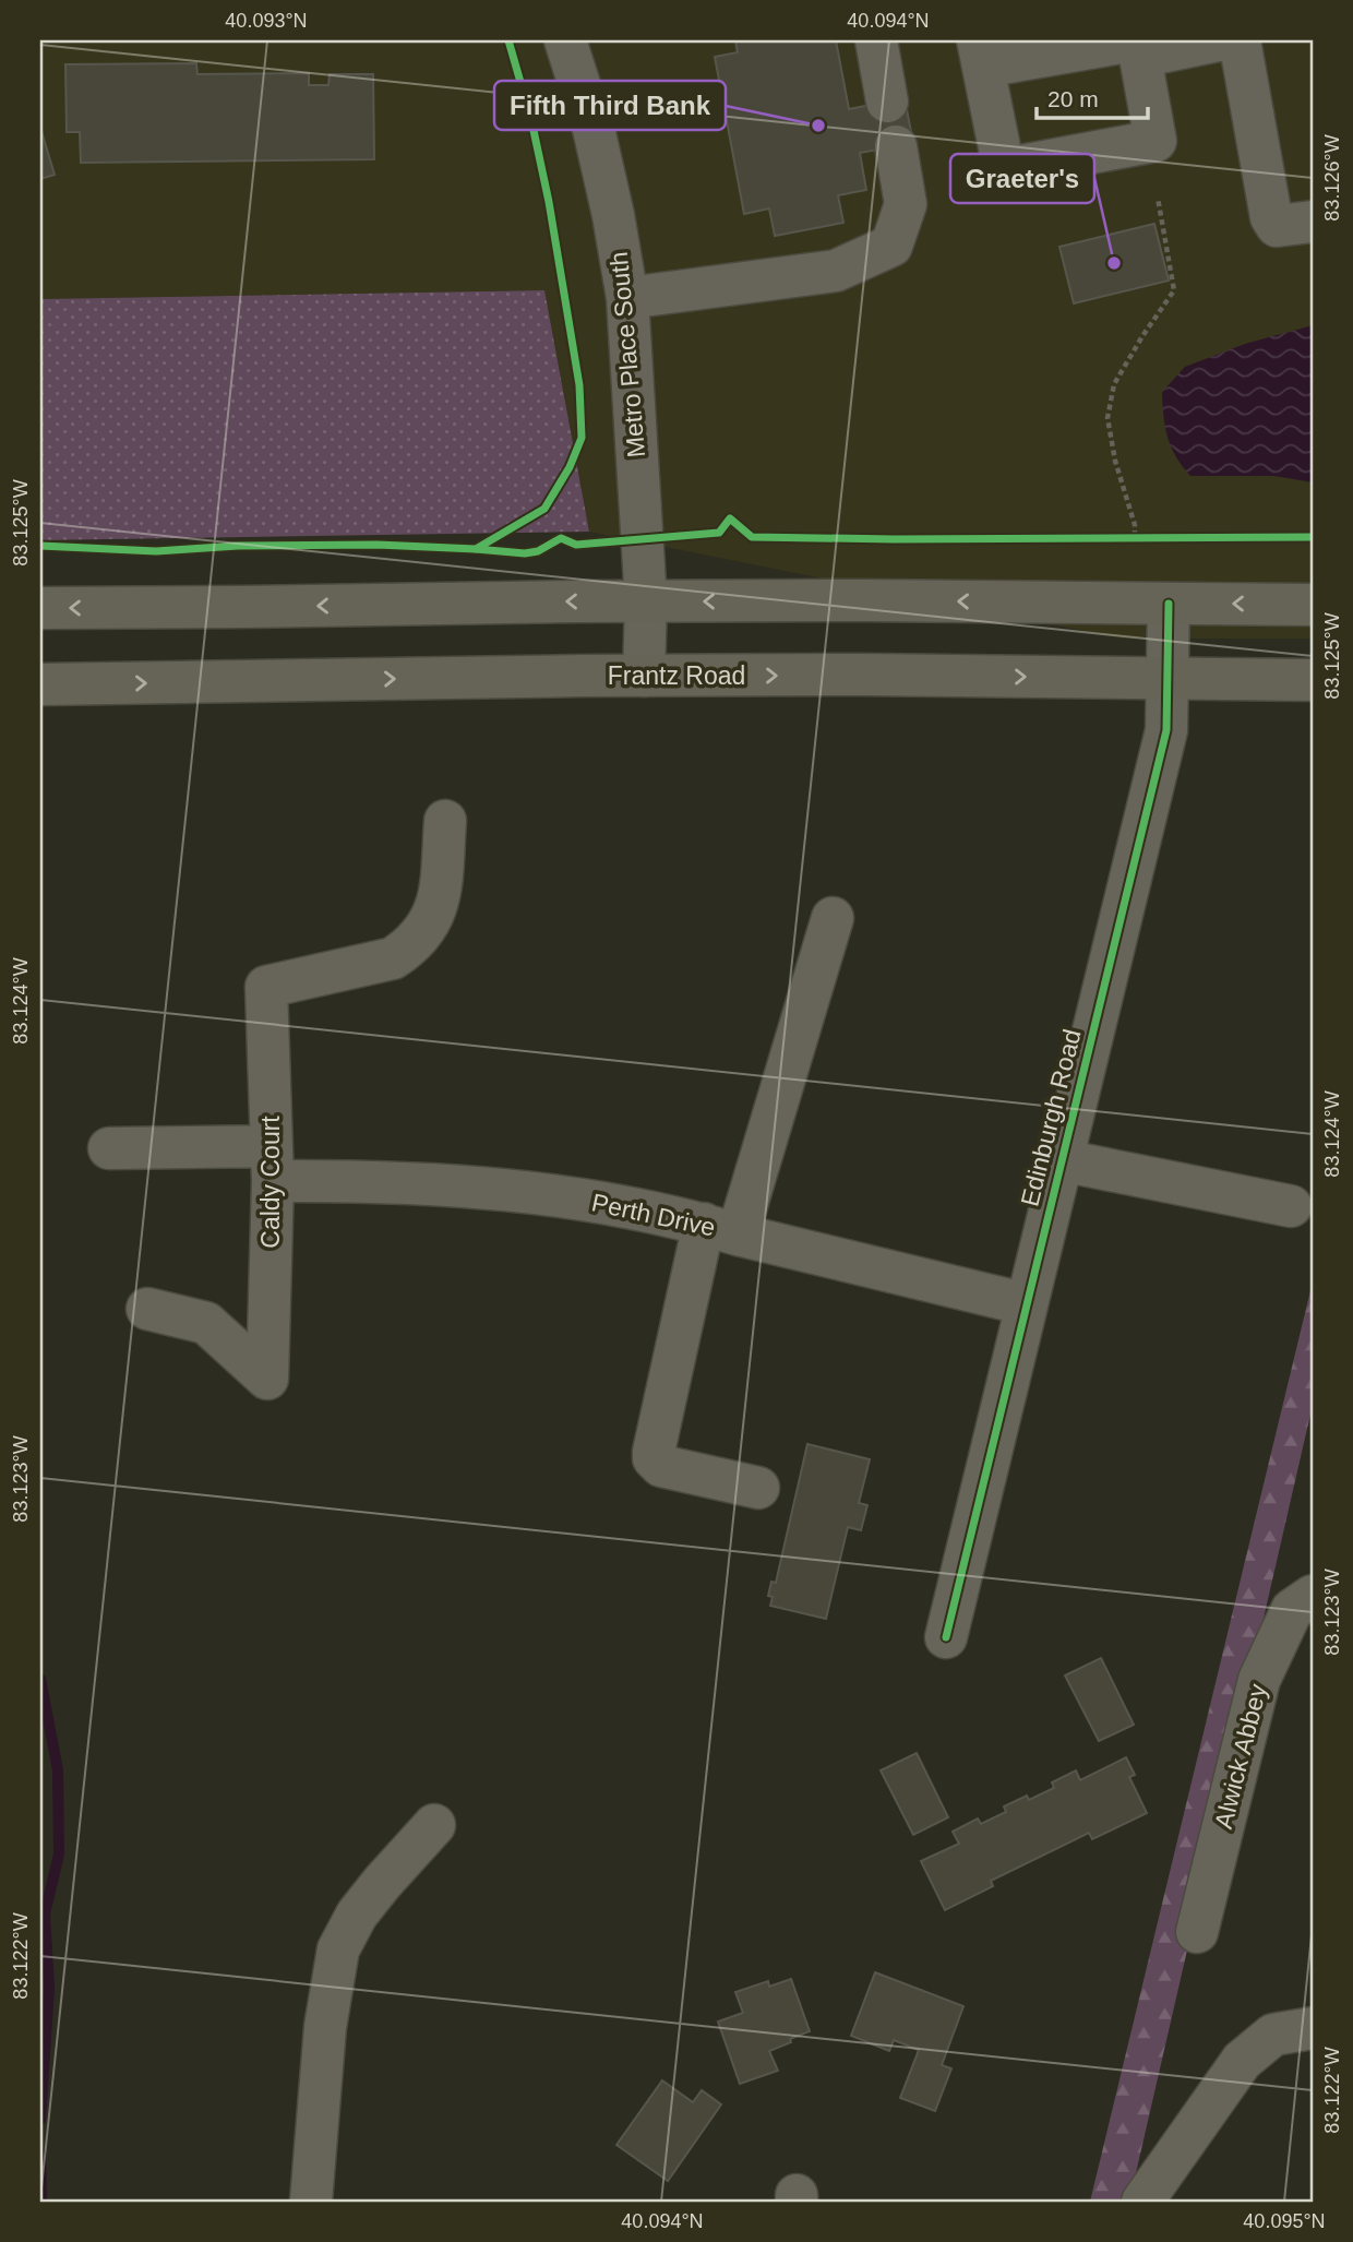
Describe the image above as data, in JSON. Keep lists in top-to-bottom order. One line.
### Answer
{"streets":{"main road":["Frantz Road"],"street":["Metro Place South","Edinburgh Road","Caldy Court","Perth Drive","Alwick Abbey"]},"crossings":[["Metro Place South","Frantz Road"],["Frantz Road","Edinburgh Road"],["Edinburgh Road","Perth Drive"],["Caldy Court","Perth Drive"]],"places":["Fifth Third Bank","Graeter's"],"scale_bar":"20 m","coordinates":["40.093°N","40.094°N","83.126°W","83.125°W","83.124°W","83.123°W","83.122°W","40.095°N"]}
